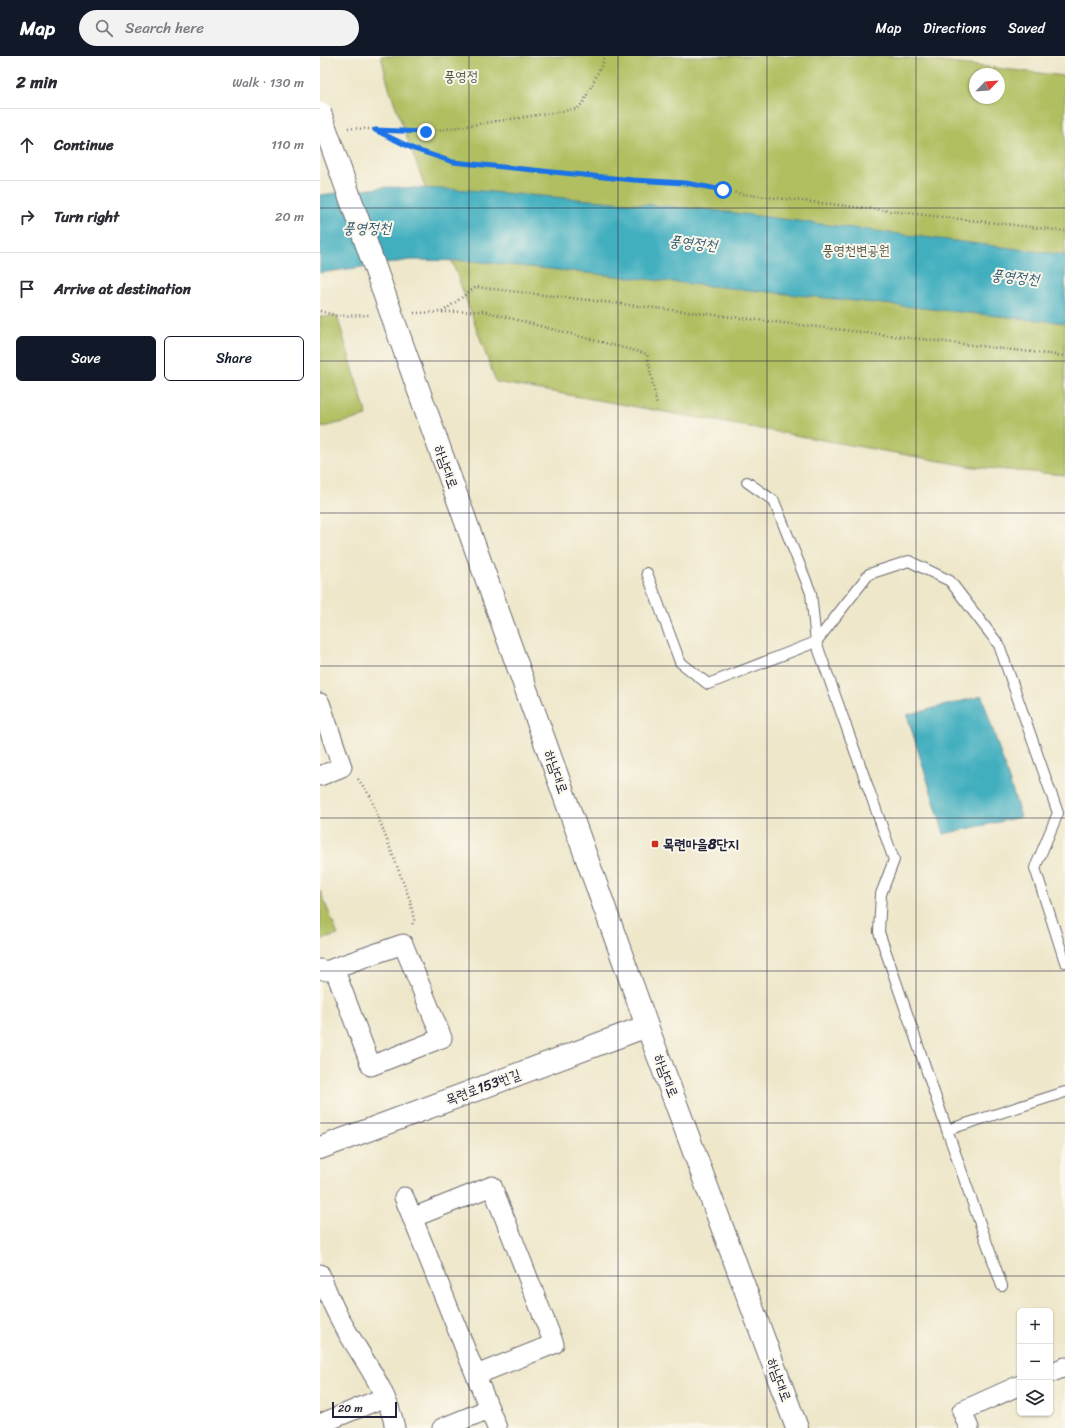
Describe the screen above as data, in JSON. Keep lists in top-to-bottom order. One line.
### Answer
{"streets":{"main road":["하남대로","목련로153번길"]},"crossings":[["하남대로","목련로153번길"]],"water":["풍영정천"],"parks":["풍영정","풍영천변공원"],"places":{"transit":["목련마을8단지"]},"scale_bar":"20 m","north":"top right","page":{"header":"Map","search":"Search here","nav":["Map","Directions","Saved"],"heading":["2 min","Walk · 130 m"],"list":[["Continue","110 m"],["Turn right","20 m"],"Arrive at destination"],"buttons":["Save","Share"],"map_buttons":["+","−"],"scale":"20 m"}}
